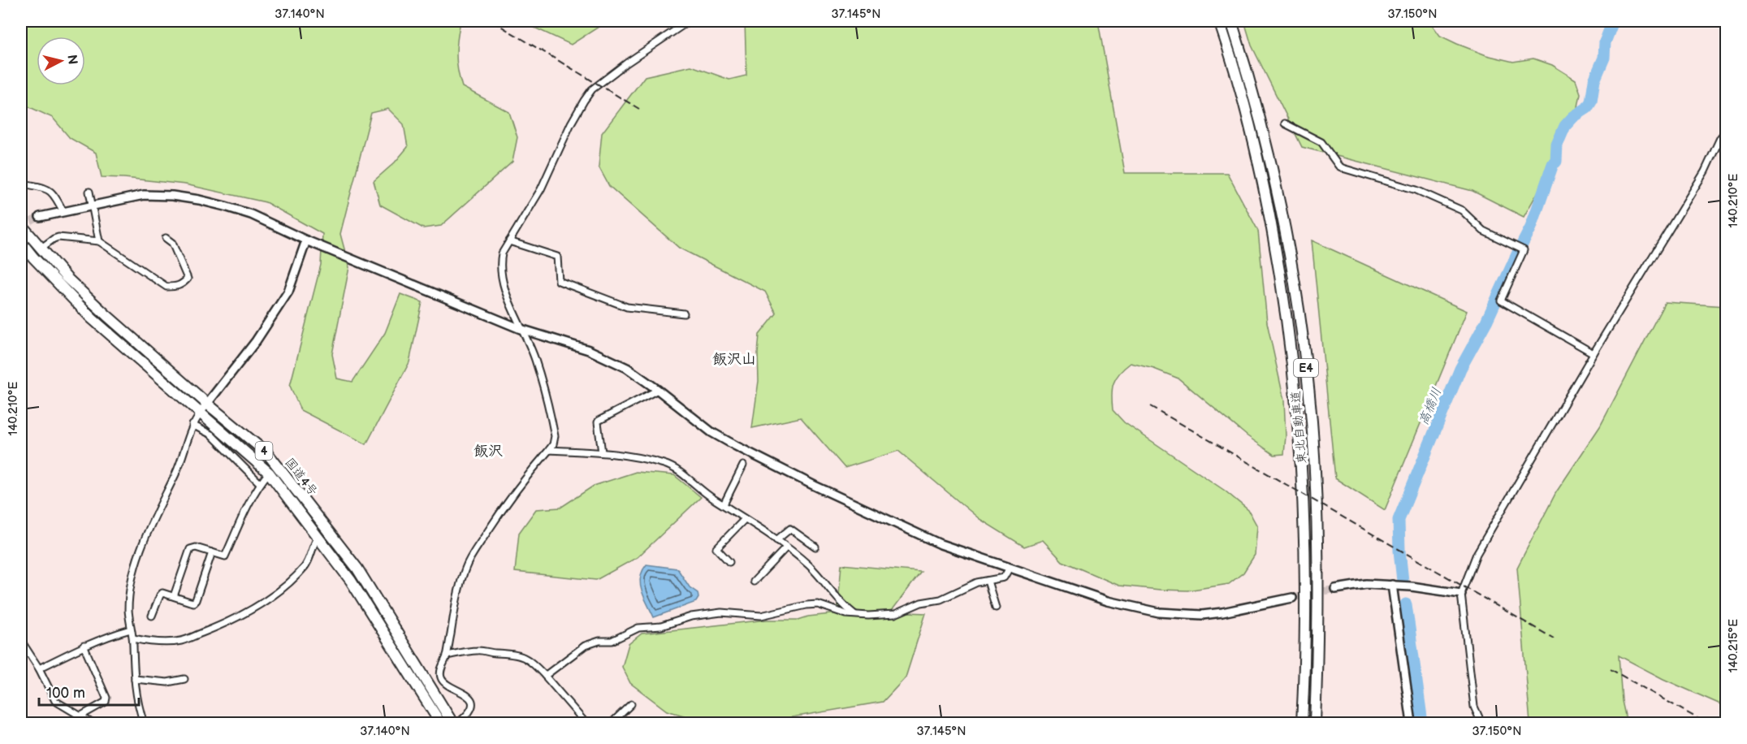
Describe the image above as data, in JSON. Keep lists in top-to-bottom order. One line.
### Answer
{"streets":{"highway":["E4","東北自動車道","4","国道4号"]},"districts":["飯沢山","飯沢"],"water":["高橋川"],"scale_bar":"100 m","north":"right","coordinates":["37.140°N","37.145°N","37.150°N","140.210°E","140.215°E"]}
